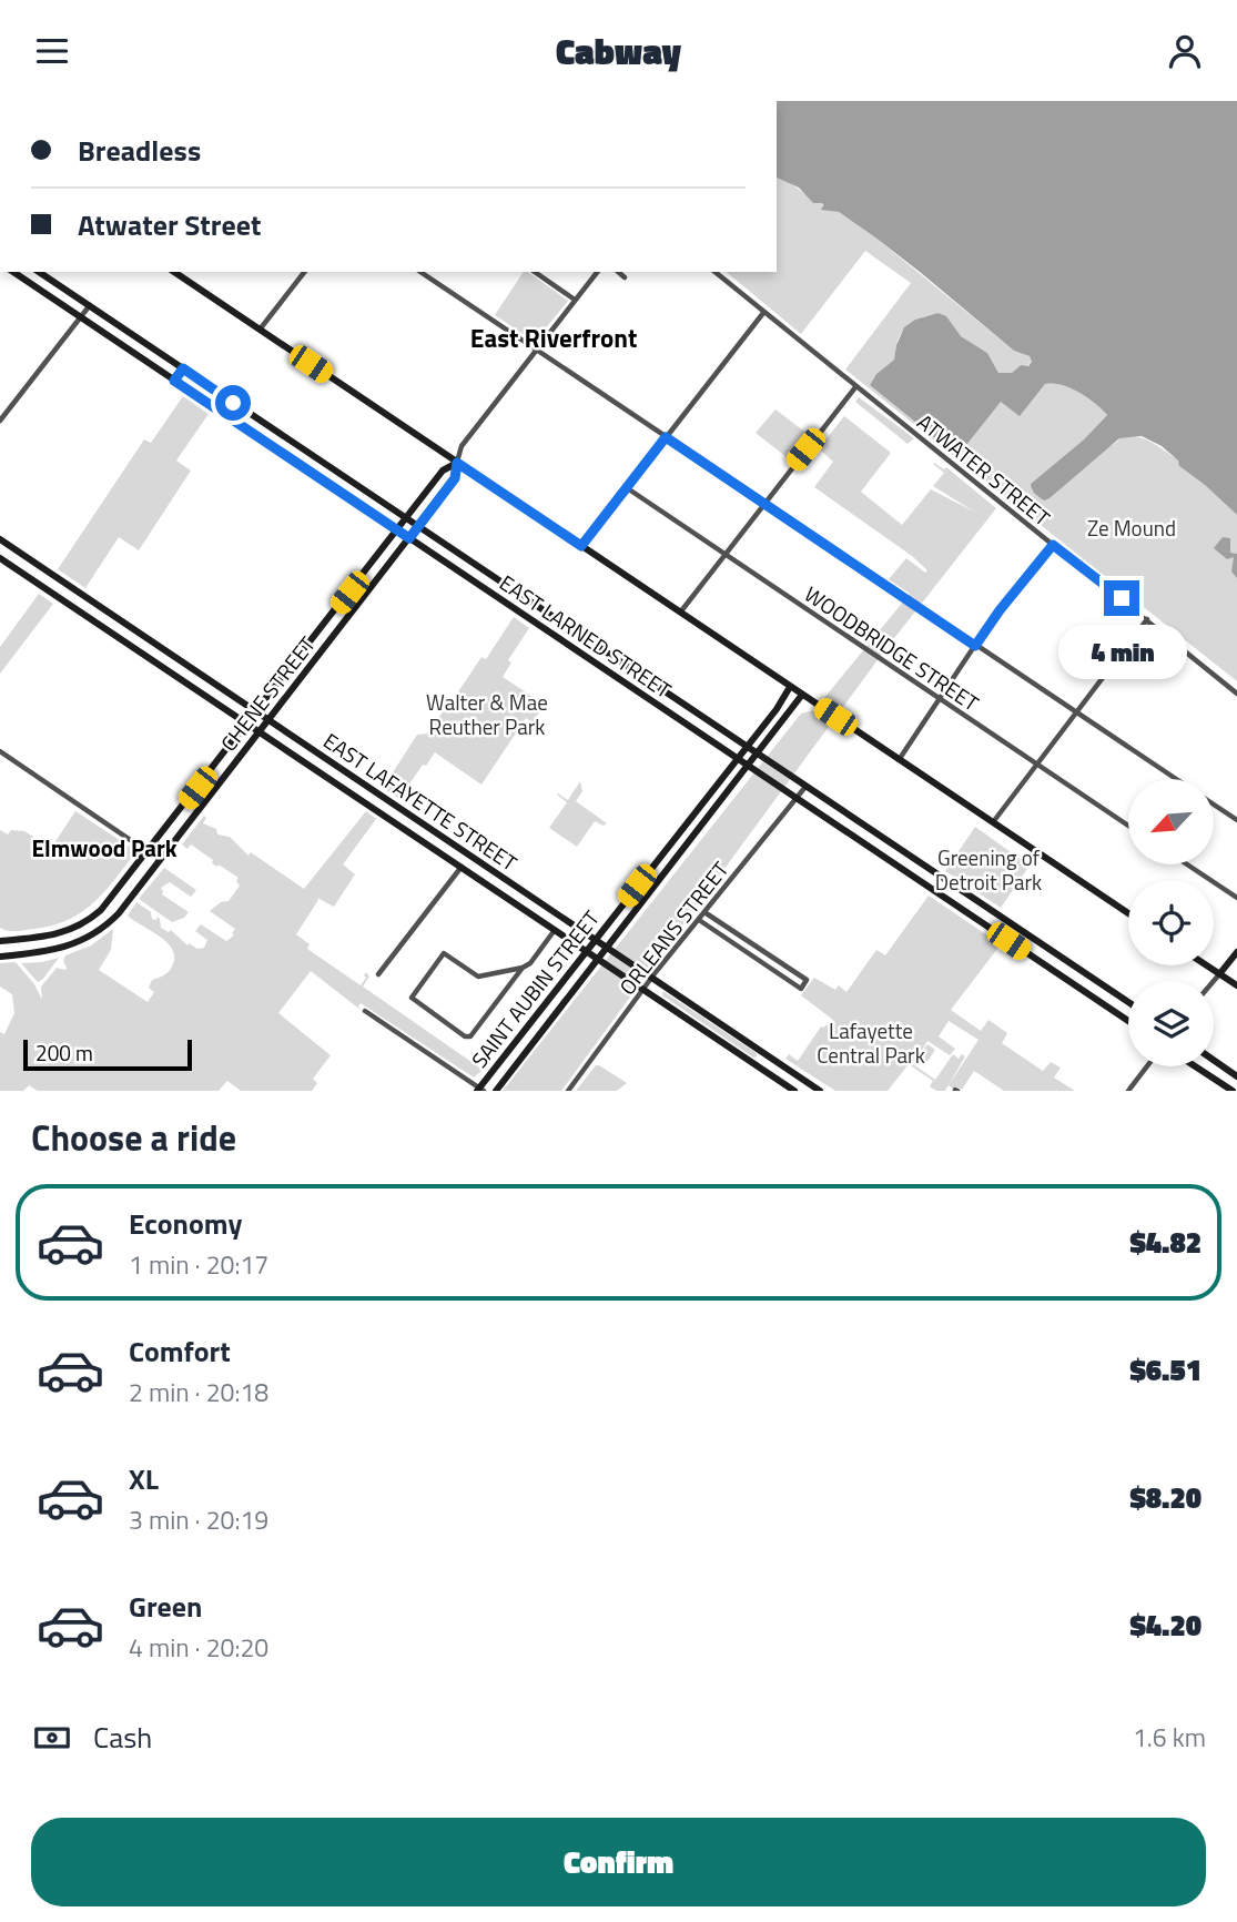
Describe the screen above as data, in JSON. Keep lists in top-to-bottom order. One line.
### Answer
{"streets":{"street":["ATWATER STREET","EAST LARNED STREET","WOODBRIDGE STREET","CHENE STREET","EAST LAFAYETTE STREET","ORLEANS STREET","SAINT AUBIN STREET"]},"crossings":[["EAST LARNED STREET","CHENE STREET"],["EAST LARNED STREET","ORLEANS STREET"],["EAST LARNED STREET","SAINT AUBIN STREET"],["CHENE STREET","EAST LAFAYETTE STREET"],["EAST LAFAYETTE STREET","ORLEANS STREET"],["EAST LAFAYETTE STREET","SAINT AUBIN STREET"]],"districts":["East Riverfront","Elmwood Park"],"parks":["Ze Mound","Walter & Mae Reuther Park","Greening of Detroit Park","Lafayette Central Park"],"scale_bar":"200 m","north":"bottom left","page":{"header":"Cabway","banner":["Breadless","Atwater Street"],"bubble":"4 min","scale":"200 m","heading":"Choose a ride","list":[{"name":"Economy","note":"1 min · 20:17","value":"$4.82"},{"name":"Comfort","note":"2 min · 20:18","value":"$6.51"},{"name":"XL","note":"3 min · 20:19","value":"$8.20"},{"name":"Green","note":"4 min · 20:20","value":"$4.20"}],"pay":["Cash","1.6 km"],"buttons":"Confirm"}}
